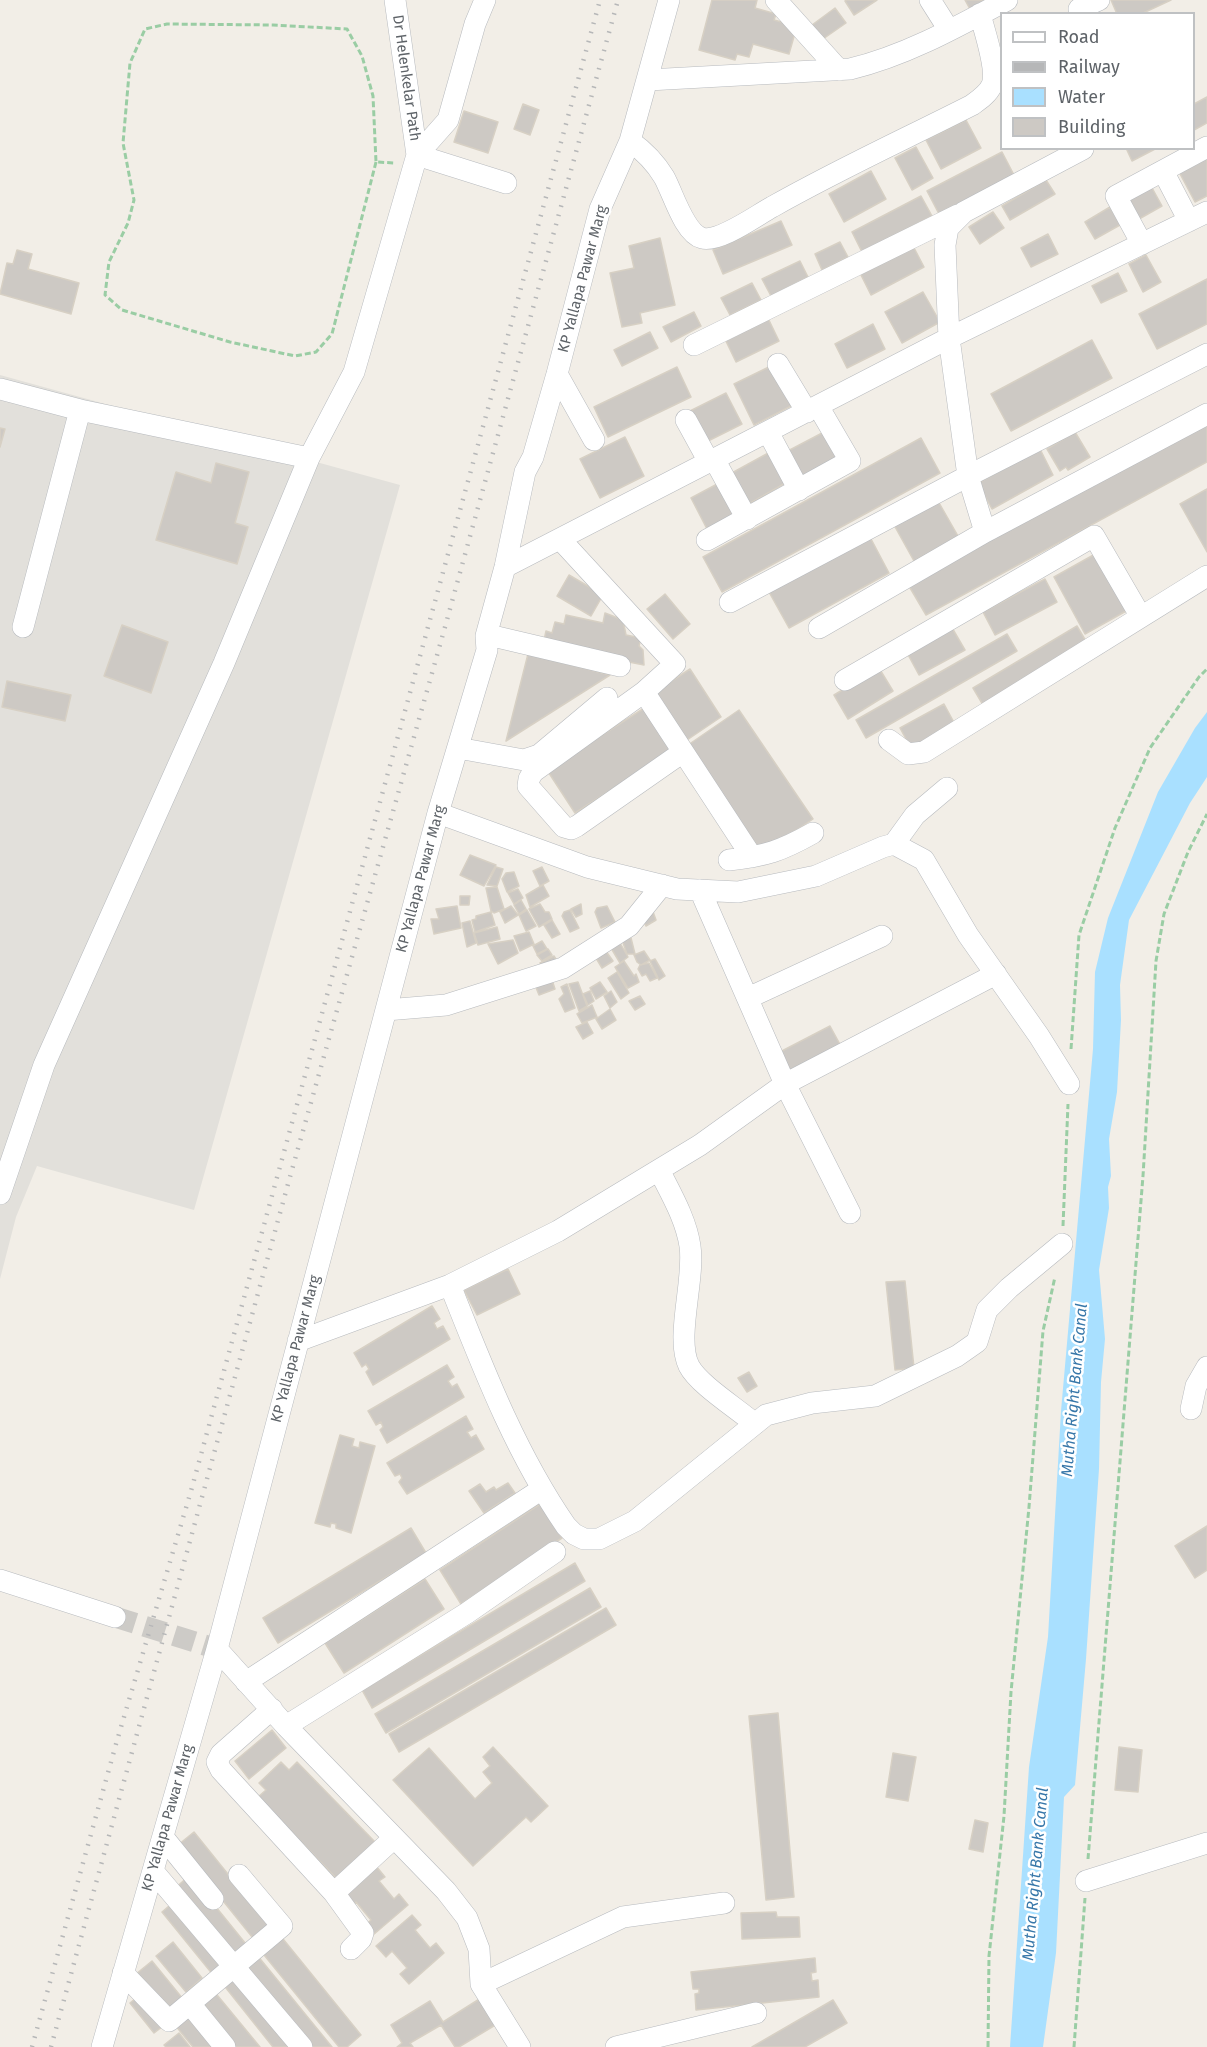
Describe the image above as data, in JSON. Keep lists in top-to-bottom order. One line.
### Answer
{"streets":{"street":["Dr Helenkelar Path","KP Yallapa Pawar Marg"]},"water":["Mutha Right Bank Canal"],"legend":["Road","Railway","Water","Building"]}
